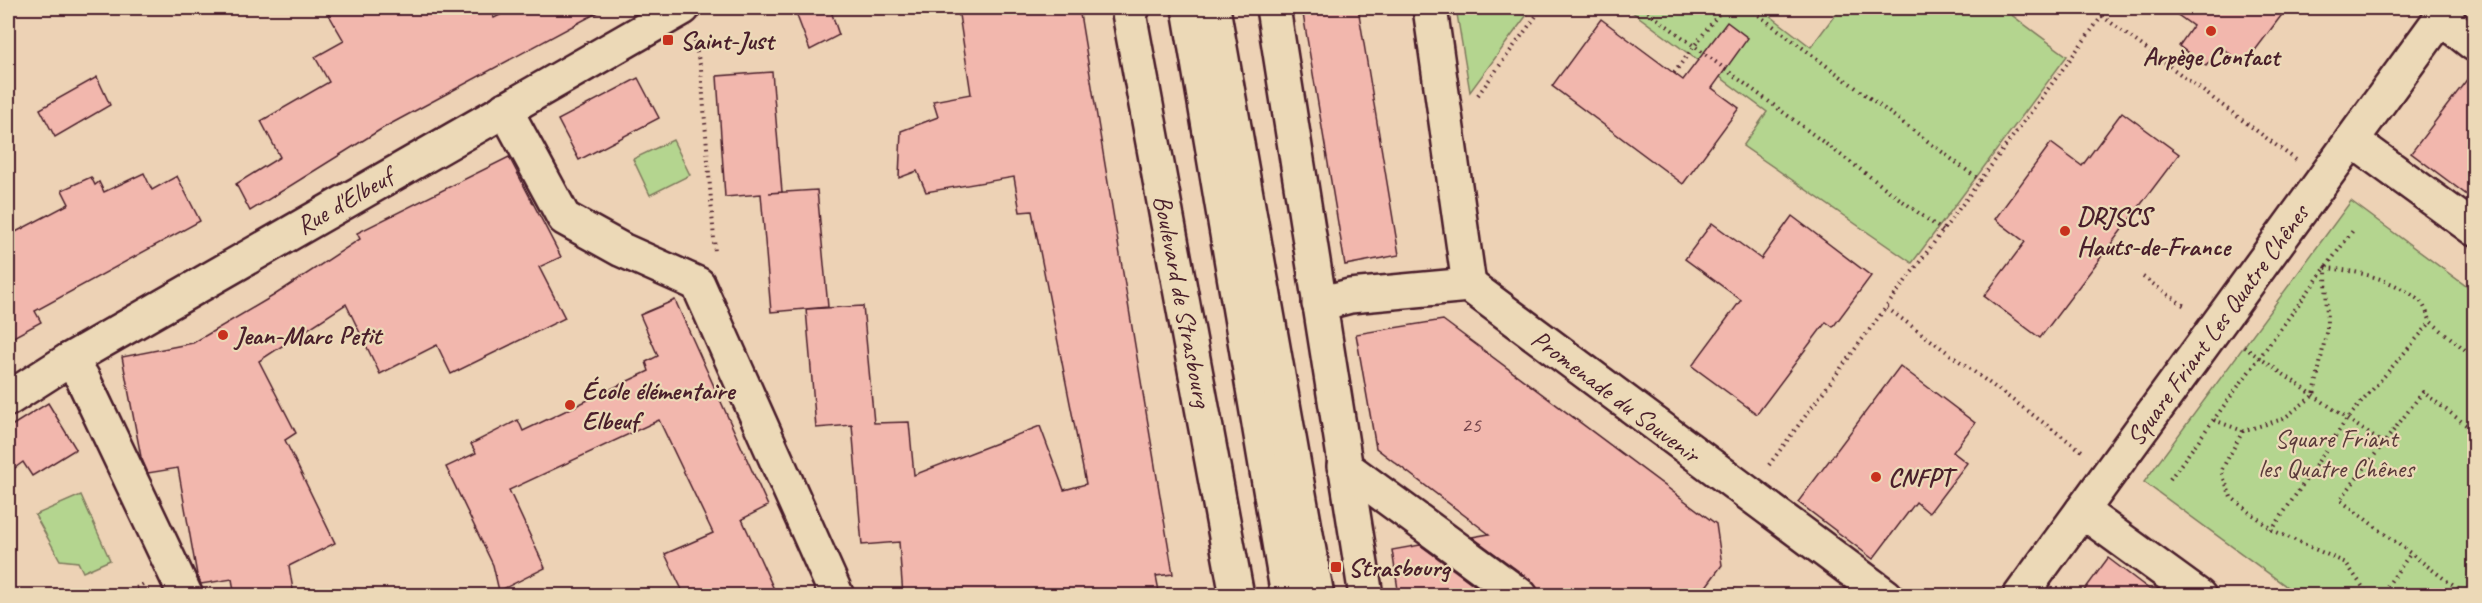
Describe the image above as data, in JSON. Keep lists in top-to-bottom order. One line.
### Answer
{"streets":{"street":["Rue d'Elbeuf","Boulevard de Strasbourg","Square Friant Les Quatre Chênes","Promenade du Souvenir"]},"parks":["Square Friant les Quatre Chênes"],"places":{"other":["Arpège Contact","DRJSCS Hauts-de-France","Jean-Marc Petit","École élémentaire Elbeuf","CNFPT"],"transit":["Saint-Just","Strasbourg"]},"house_numbers":["25"]}
